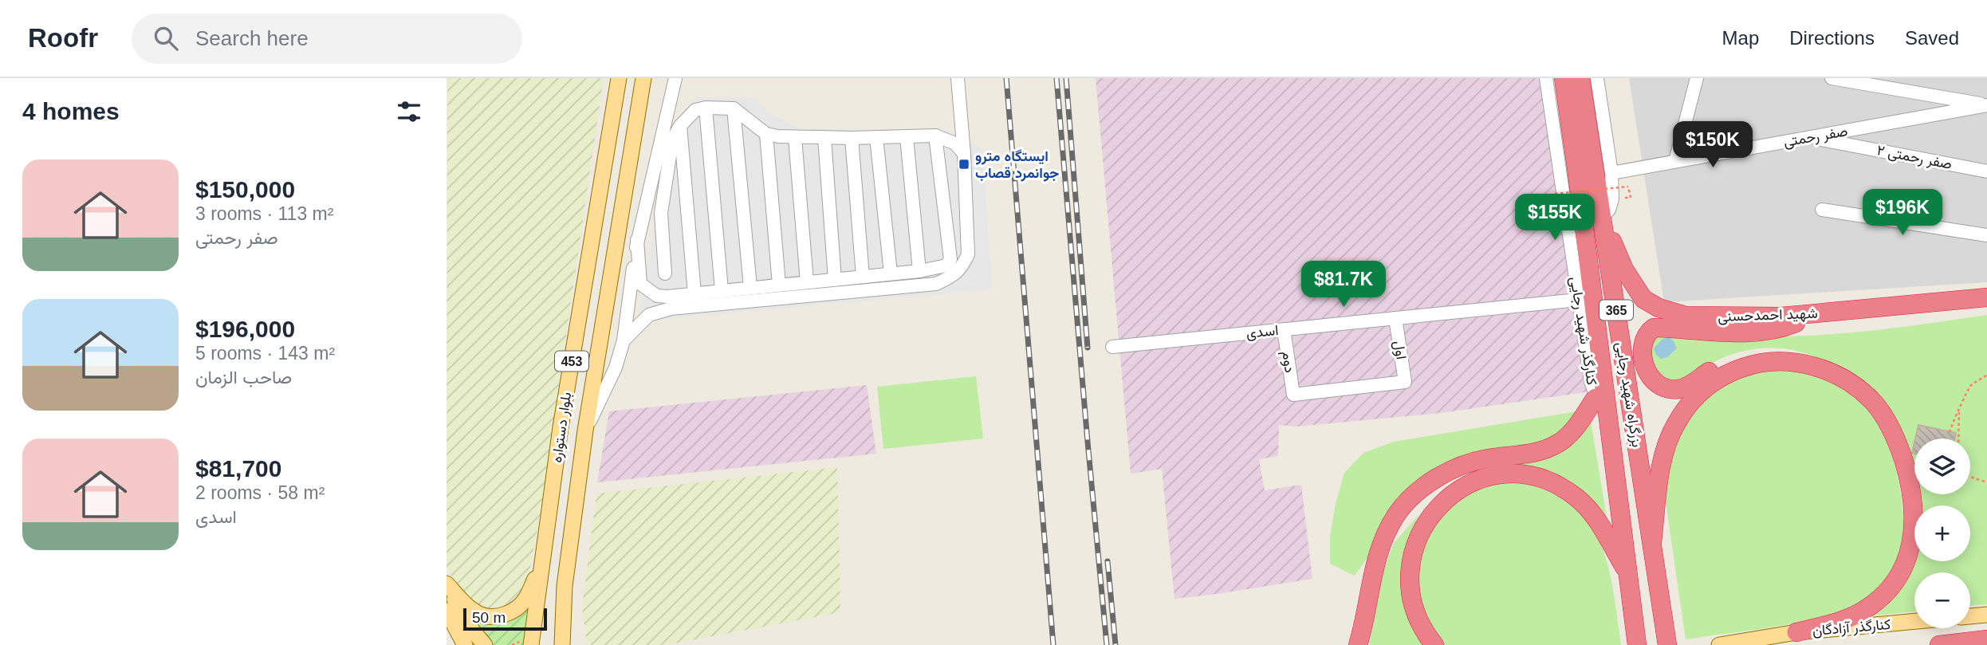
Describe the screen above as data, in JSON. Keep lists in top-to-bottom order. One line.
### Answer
{"streets":{"highway":["365","شهید احمدحسنی","بزرگراه شهید رجایی"],"main road":["453","بلوار دستواره","کنارگذر آزادگان"],"street":["صفر رحمتی","صفر رحمتی ۲","کنارگذر شهید رجایی","اسدی","اول","دوم"]},"crossings":[["صفر رحمتی","صفر رحمتی ۲"],["شهید احمدحسنی","بزرگراه شهید رجایی"],["کنارگذر شهید رجایی","اسدی"],["کنارگذر شهید رجایی","بزرگراه شهید رجایی"],["اسدی","اول"],["اسدی","دوم"],["اول","دوم"]],"places":{"transit":["ایستگاه مترو جوانمرد قصاب"]},"scale_bar":"50 m","page":{"header":"Roofr","search":"Search here","nav":["Map","Directions","Saved"],"heading":"4 homes","price":["$150K","$196K","$155K","$81.7K"],"list":[{"name":"$150,000","note":"3 rooms · 113 m² · صفر رحمتی"},{"name":"$196,000","note":"5 rooms · 143 m² · صاحب الزمان"},{"name":"$81,700","note":"2 rooms · 58 m² · اسدی"}],"map_buttons":["+","−"],"scale":"50 m"}}
